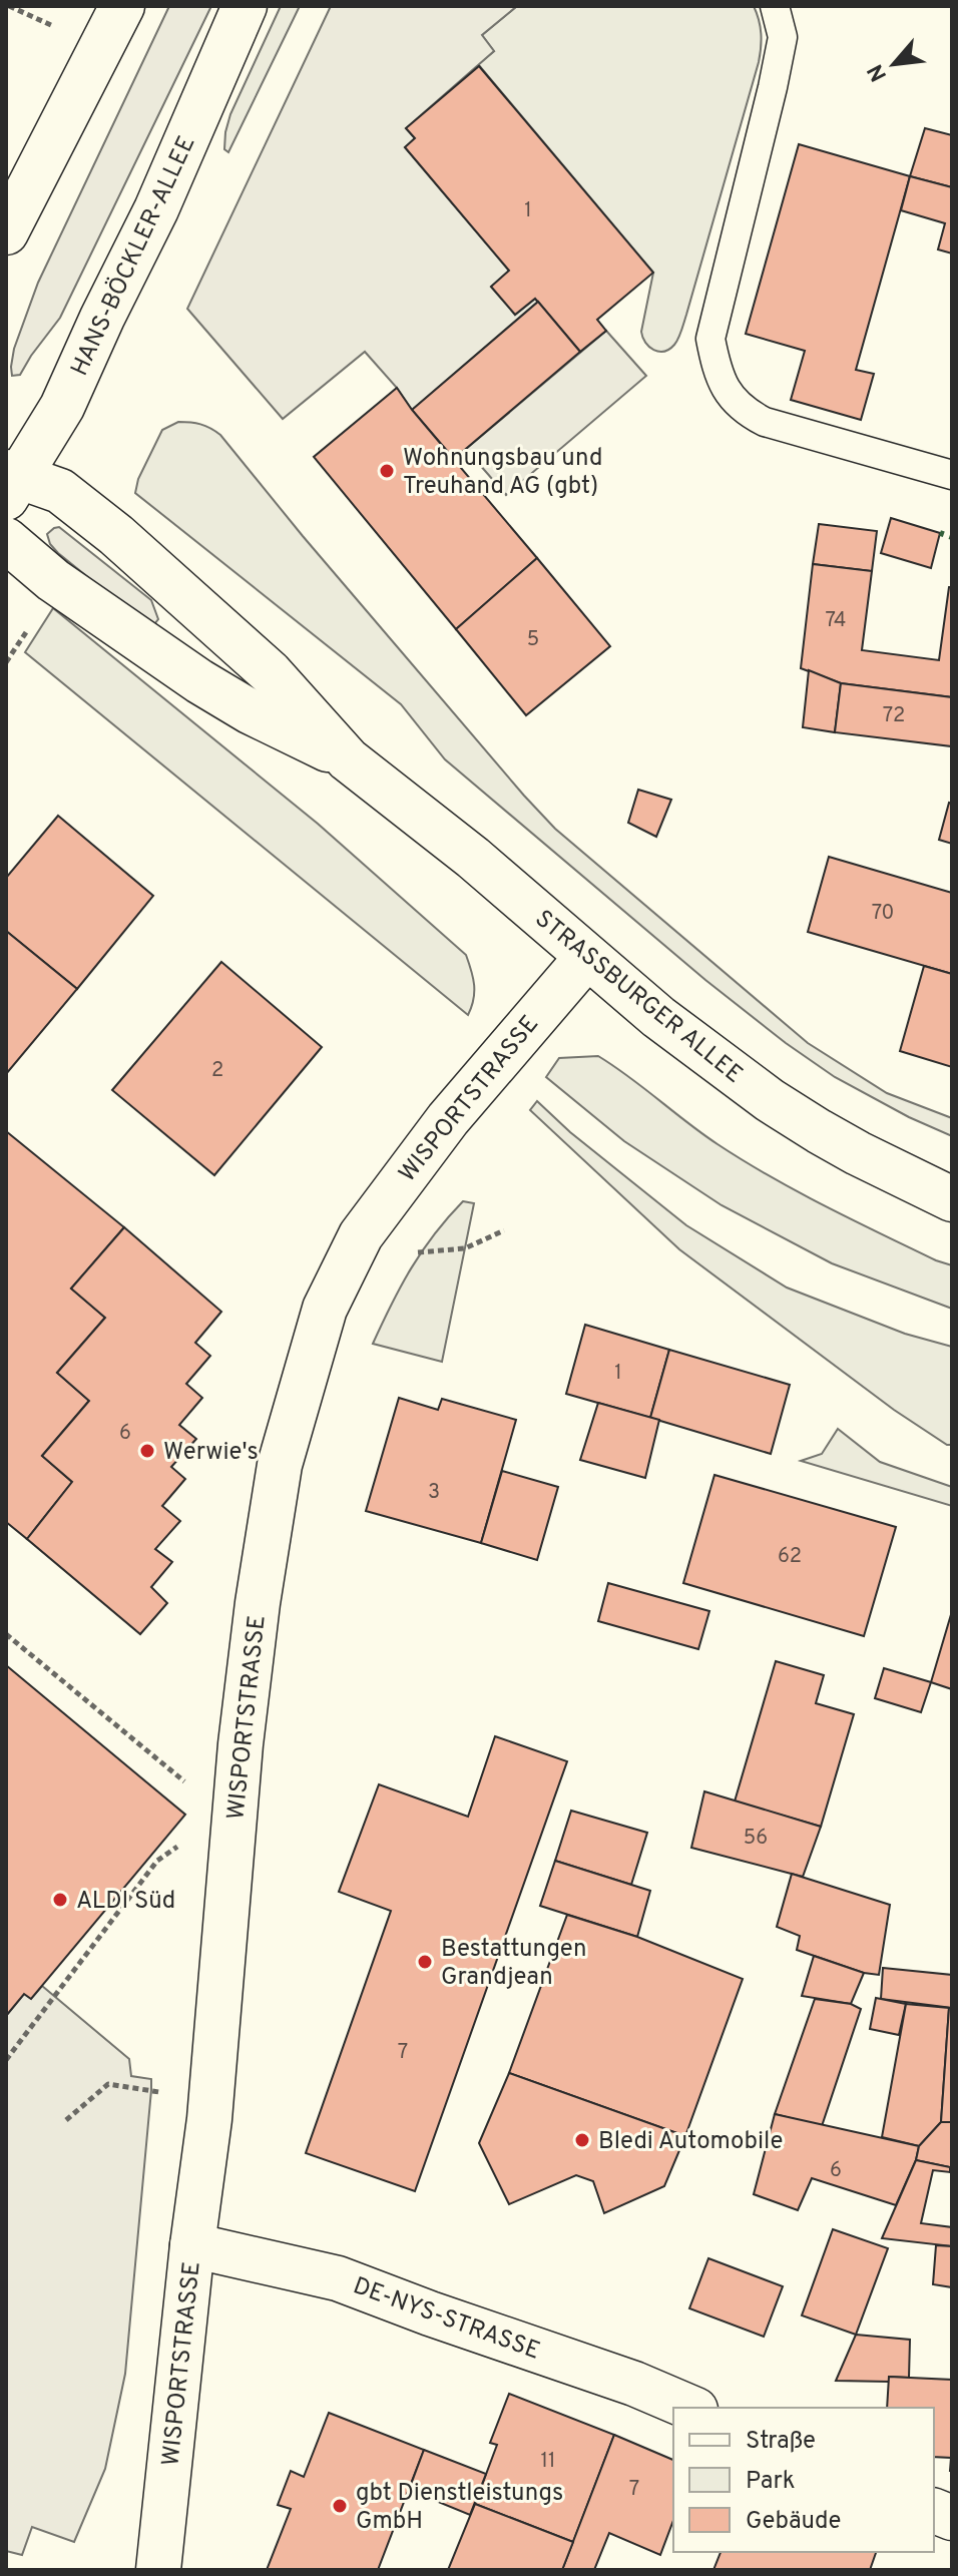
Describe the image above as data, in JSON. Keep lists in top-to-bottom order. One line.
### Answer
{"streets":{"street":["HANS-BÖCKLER-ALLEE","STRASSBURGER ALLEE","WISPORTSTRASSE","DE-NYS-STRASSE"]},"crossings":[["HANS-BÖCKLER-ALLEE","STRASSBURGER ALLEE"],["STRASSBURGER ALLEE","WISPORTSTRASSE"],["WISPORTSTRASSE","DE-NYS-STRASSE"]],"places":["Wohnungsbau und Treuhand AG (gbt)","Werwie's","ALDI Süd","Bestattungen Grandjean","Bledi Automobile","gbt Dienstleistungs GmbH"],"house_numbers":["1","74","5","72","70","2","1","6","3","62","56","7","6","11","7"],"legend":["Straße","Park","Gebäude"],"north":"bottom left"}
